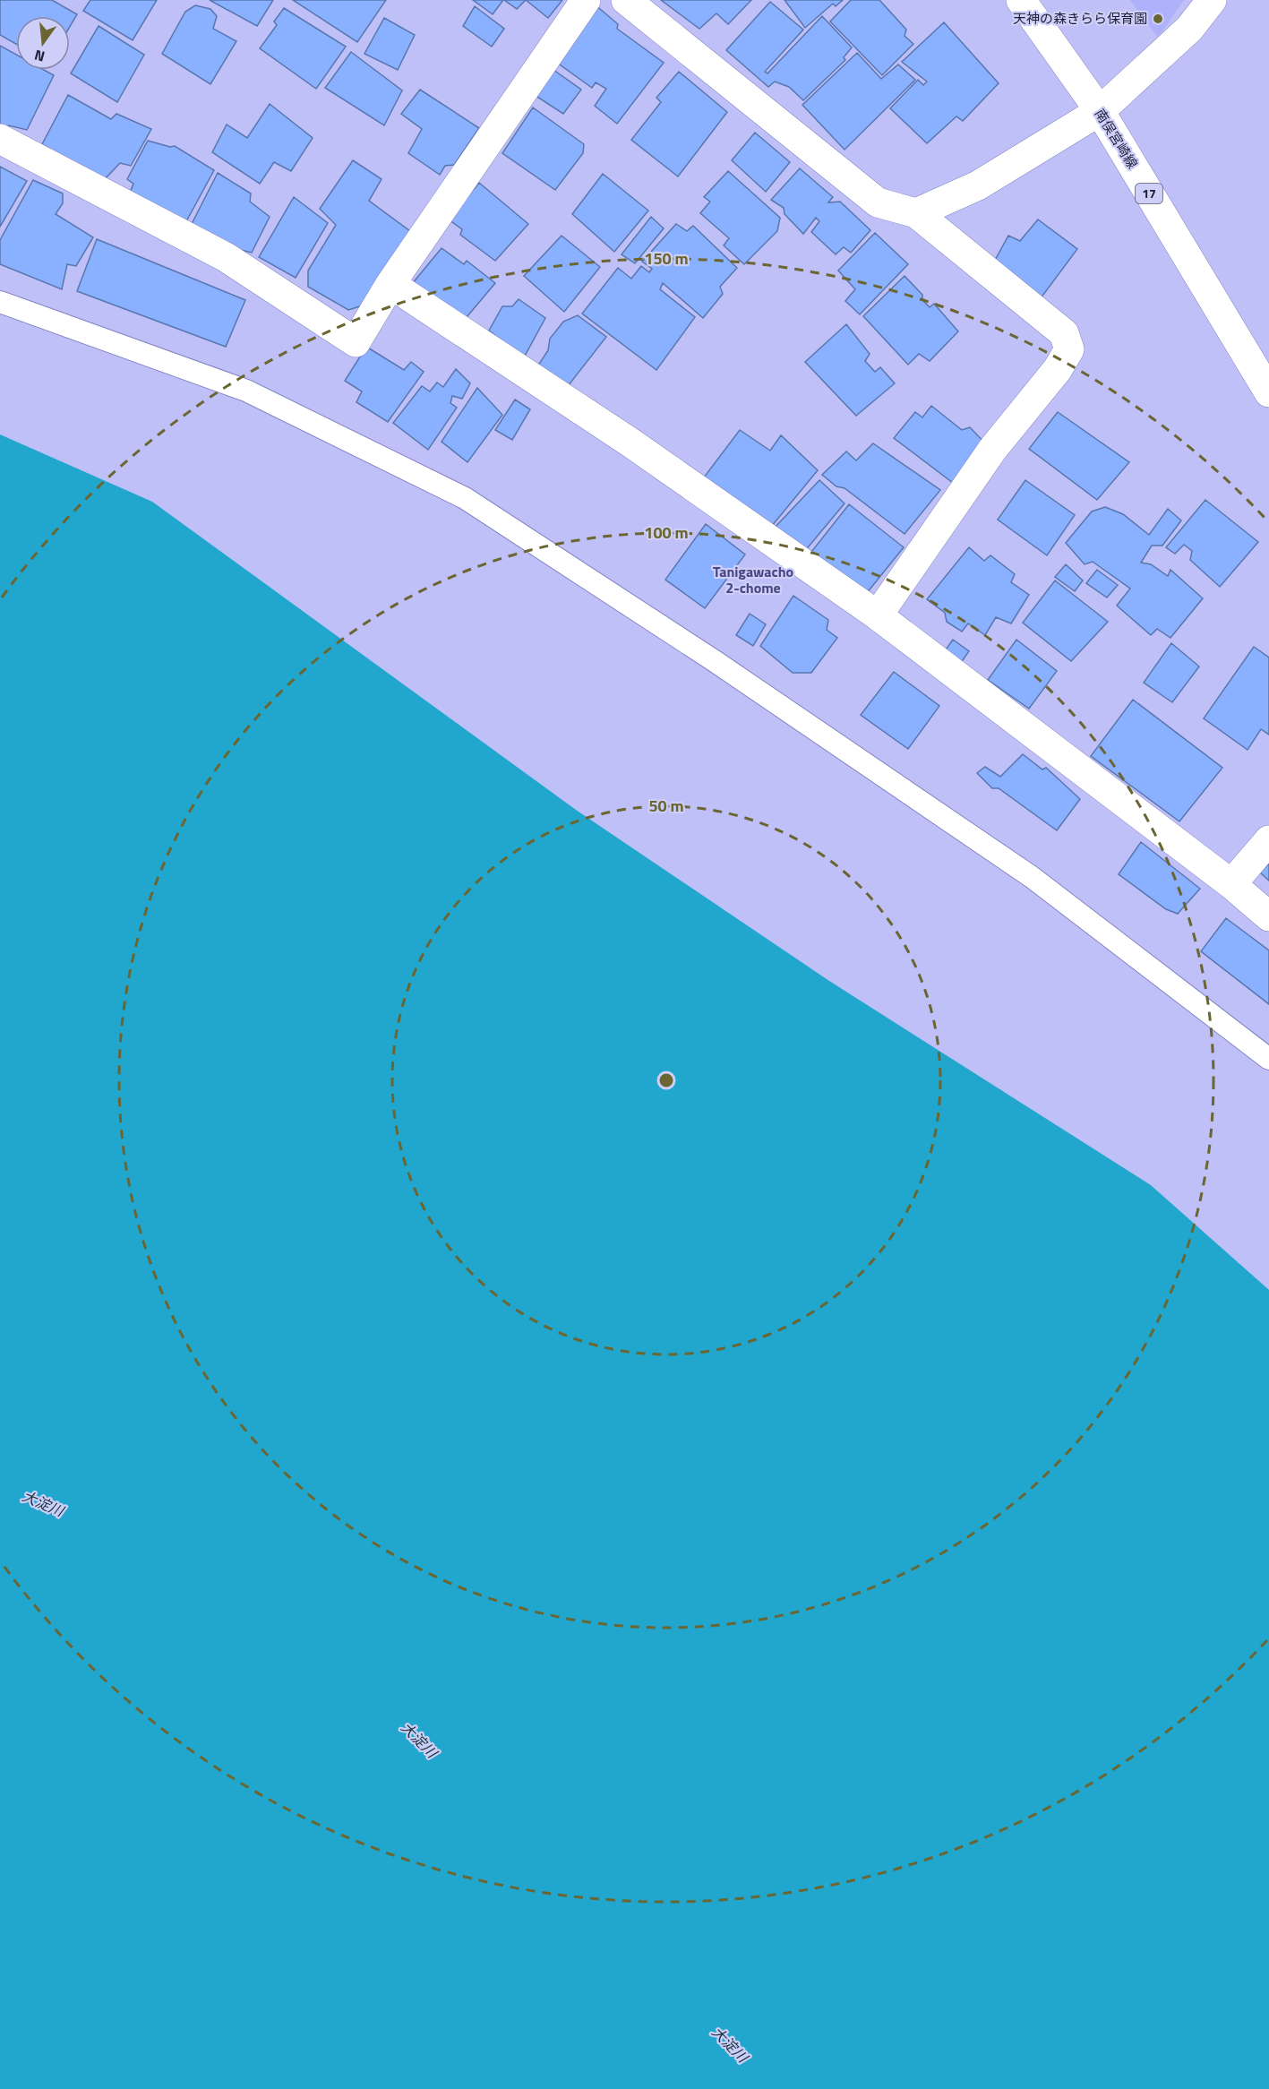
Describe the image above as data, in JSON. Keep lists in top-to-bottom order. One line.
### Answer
{"streets":{"street":["南俣宮崎線","17"]},"districts":["Tanigawacho 2-chome"],"water":["大淀川"],"places":["天神の森きらら保育園"],"north":"bottom","rings":["150 m","100 m","50 m"]}
